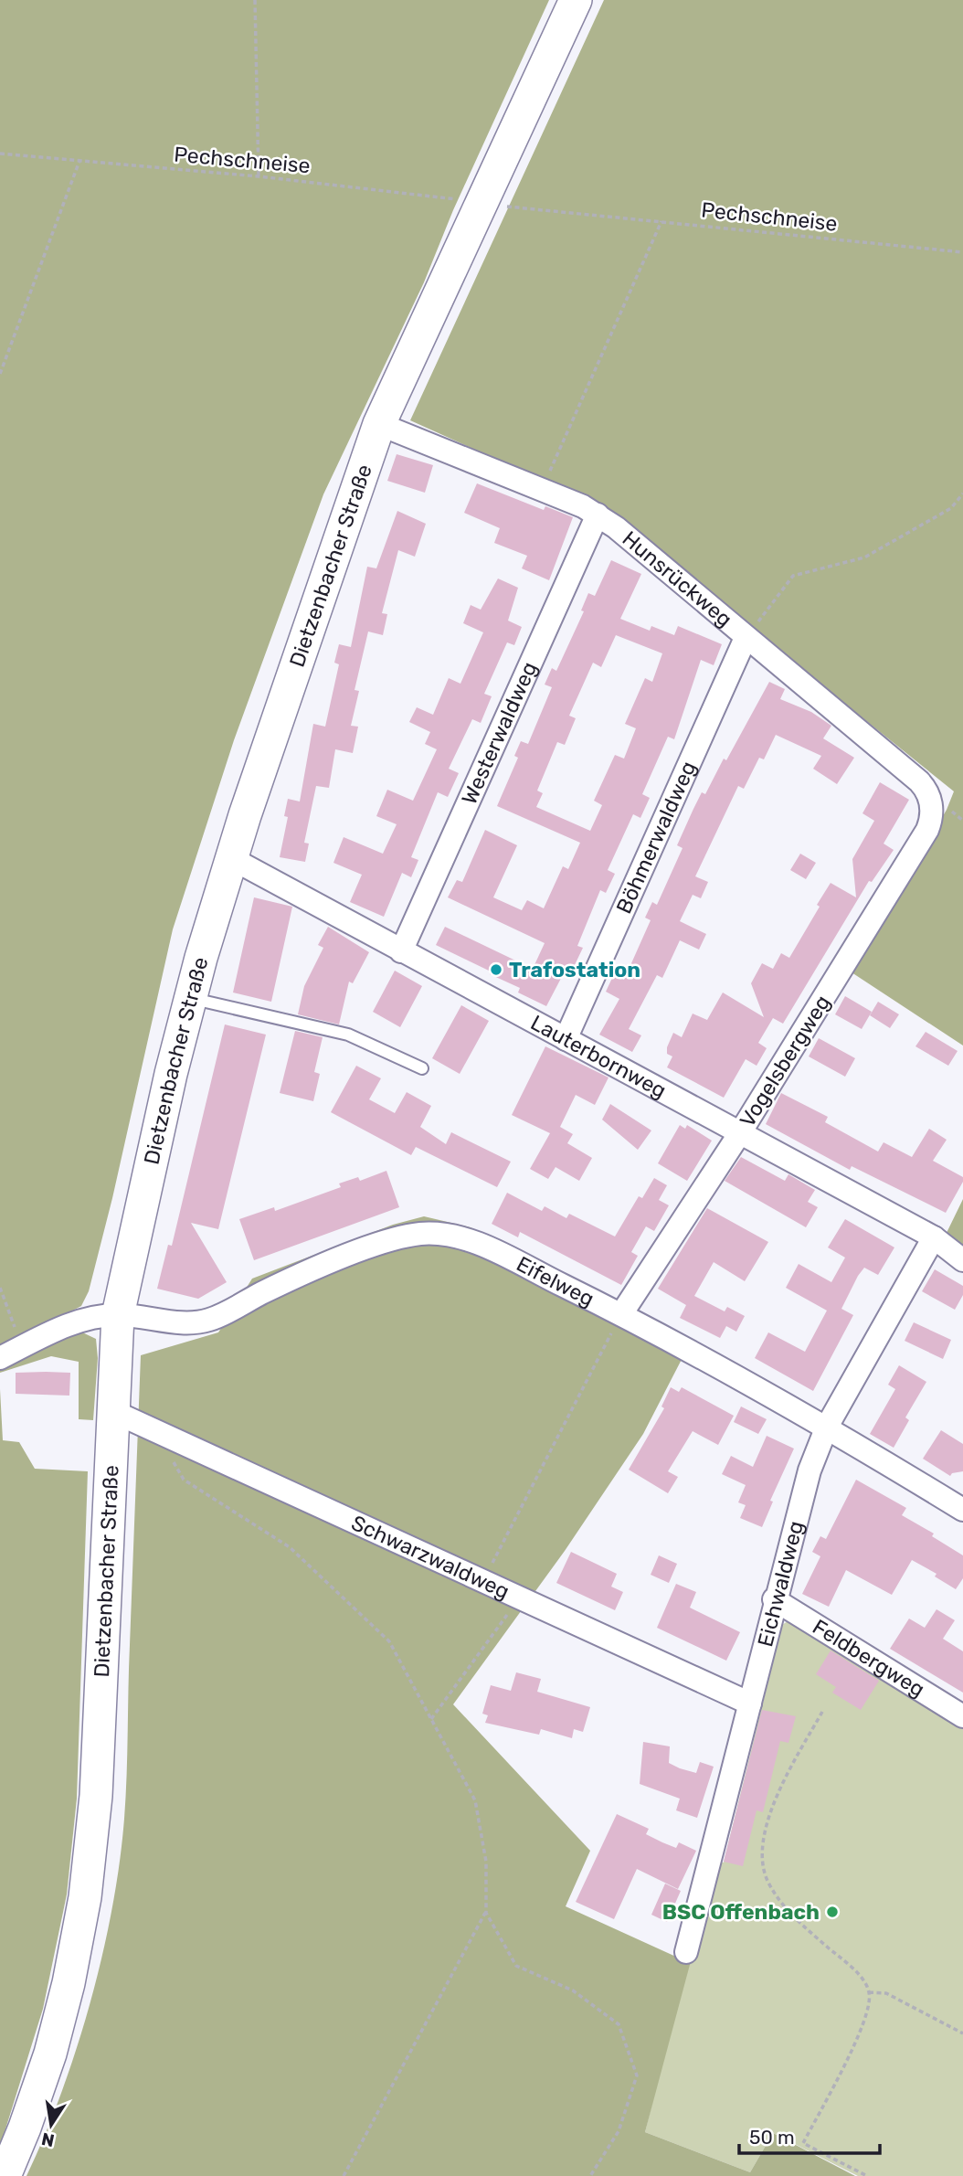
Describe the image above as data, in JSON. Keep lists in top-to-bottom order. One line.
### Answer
{"streets":{"main road":["Dietzenbacher Straße"],"street":["Hunsrückweg","Westerwaldweg","Böhmerwaldweg","Lauterbornweg","Vogelsbergweg","Eifelweg","Schwarzwaldweg","Eichwaldweg","Feldbergweg"],"path":["Pechschneise"]},"crossings":[["Pechschneise","Dietzenbacher Straße"],["Dietzenbacher Straße","Hunsrückweg"],["Dietzenbacher Straße","Lauterbornweg"],["Dietzenbacher Straße","Eifelweg"],["Dietzenbacher Straße","Schwarzwaldweg"],["Hunsrückweg","Westerwaldweg"],["Hunsrückweg","Böhmerwaldweg"],["Hunsrückweg","Vogelsbergweg"],["Westerwaldweg","Lauterbornweg"],["Böhmerwaldweg","Lauterbornweg"],["Lauterbornweg","Vogelsbergweg"],["Lauterbornweg","Eichwaldweg"],["Vogelsbergweg","Eifelweg"],["Eifelweg","Eichwaldweg"],["Schwarzwaldweg","Eichwaldweg"],["Eichwaldweg","Feldbergweg"]],"places":["Trafostation","BSC Offenbach"],"scale_bar":"50 m","north":"bottom"}
